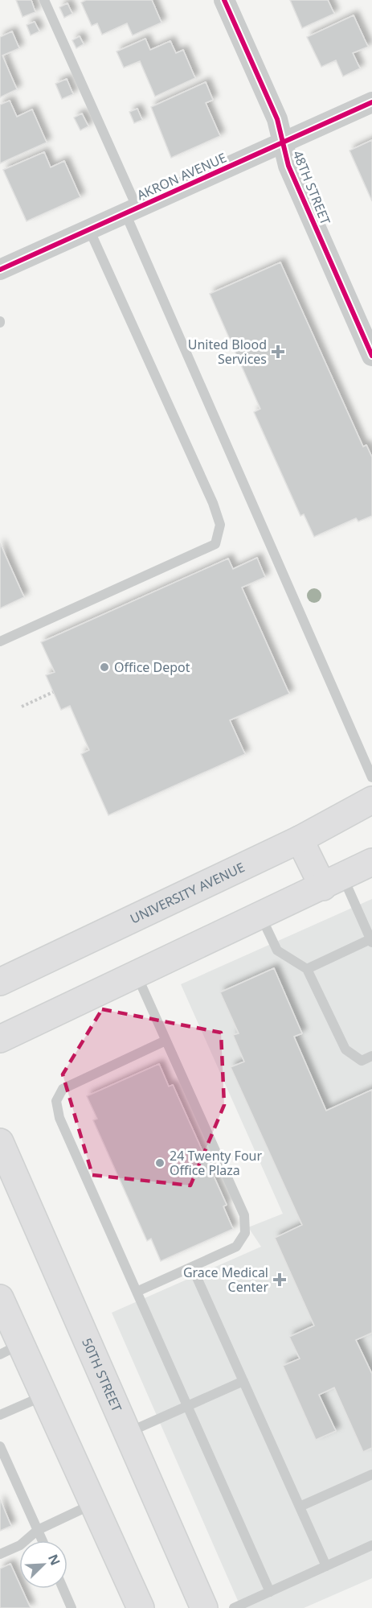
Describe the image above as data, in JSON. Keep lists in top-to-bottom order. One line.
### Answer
{"streets":{"main road":["UNIVERSITY AVENUE","50TH STREET"],"street":["AKRON AVENUE","48TH STREET"]},"crossings":[["AKRON AVENUE","48TH STREET"]],"places":{"health":["United Blood Services","Grace Medical Center"],"other":["Office Depot","24 Twenty Four Office Plaza"]},"north":"top right"}
